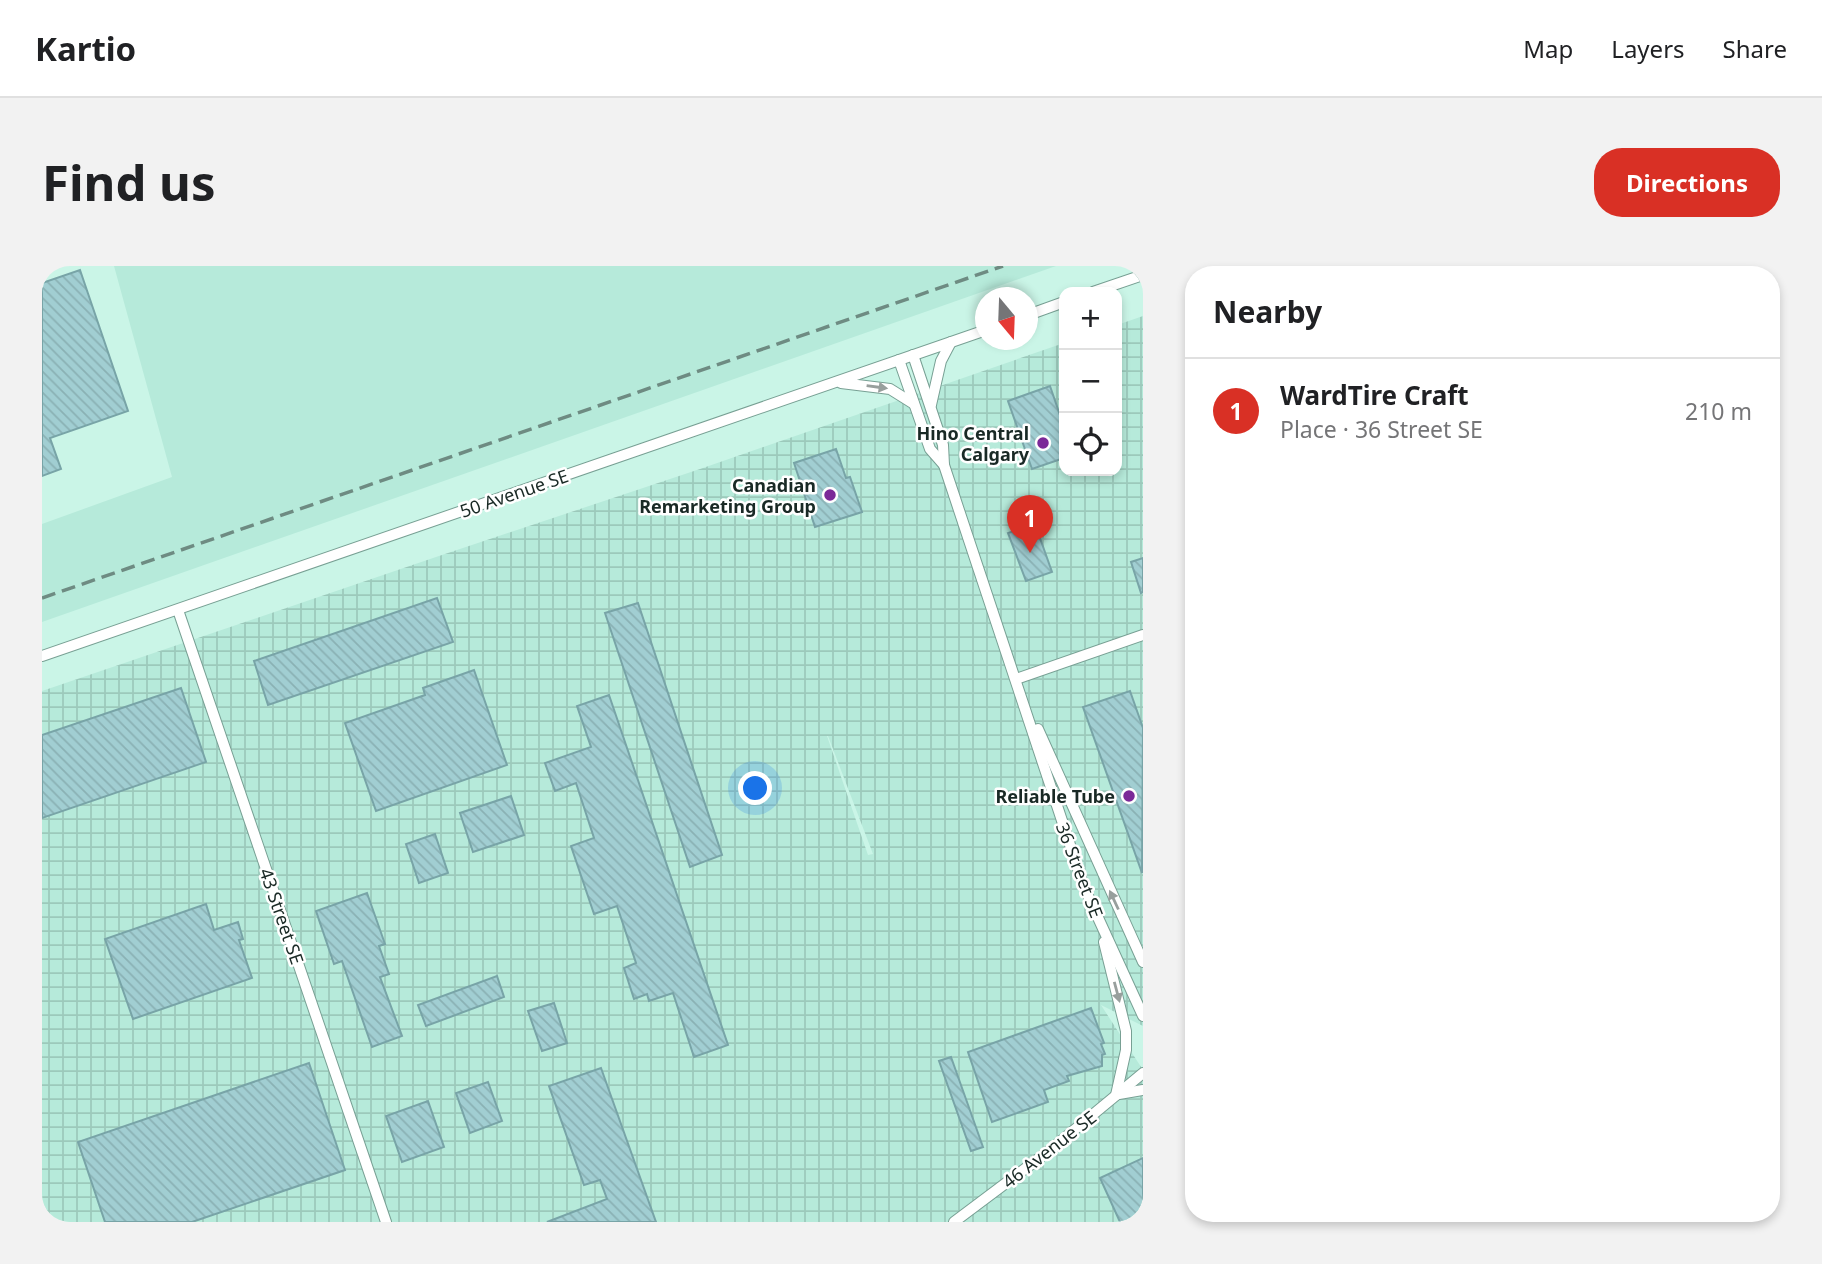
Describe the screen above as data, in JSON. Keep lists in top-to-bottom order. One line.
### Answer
{"streets":{"street":["50 Avenue SE","36 Street SE","43 Street SE","46 Avenue SE"]},"crossings":[["50 Avenue SE","36 Street SE"],["50 Avenue SE","43 Street SE"]],"places":["Hino Central Calgary","Canadian Remarketing Group","Reliable Tube"],"north":"bottom","page":{"header":"Kartio","nav":["Map","Layers","Share"],"buttons":"Directions","title":"Find us","heading":"Nearby","map_buttons":["+","−"],"list":[{"mark":"1","name":"WardTire Craft","note":"Place · 36 Street SE","value":"210 m"}],"pins":"1"}}
